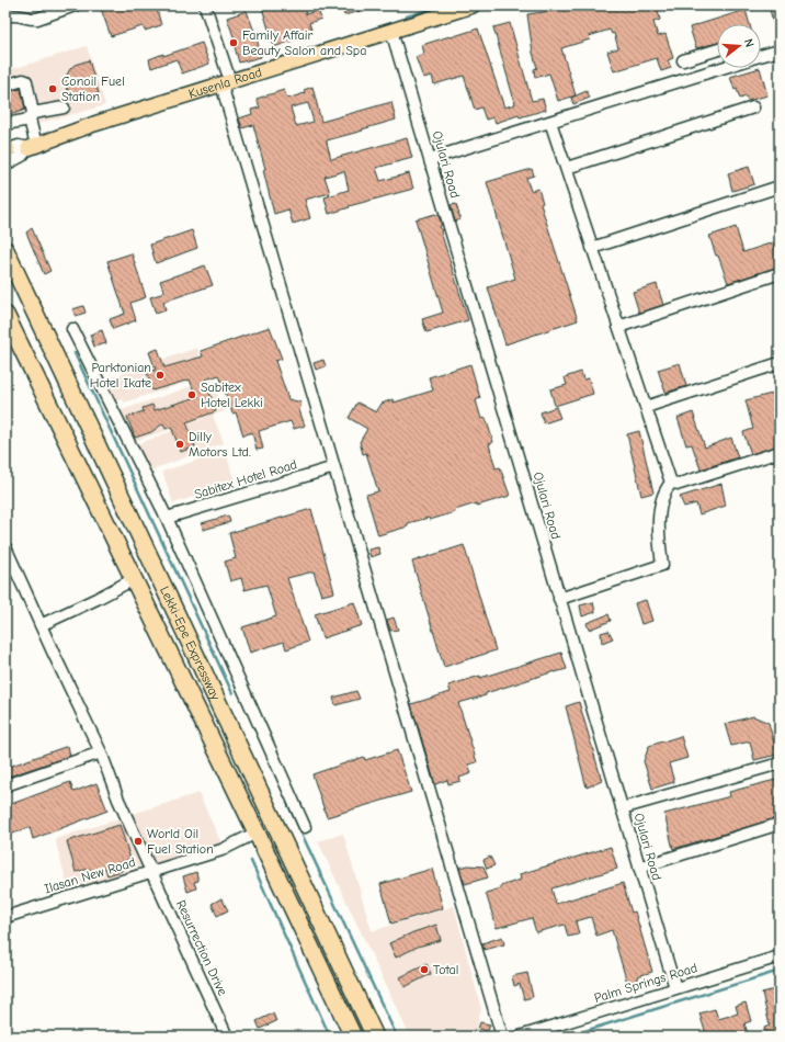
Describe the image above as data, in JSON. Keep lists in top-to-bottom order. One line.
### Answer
{"streets":{"highway":["Lekki-Epe Expressway"],"main road":["Kusenla Road"],"street":["Ojulari Road","Sabitex Hotel Road","Ilasan New Road","Resurrection Drive","Palm Springs Road"]},"crossings":[["Kusenla Road","Ojulari Road"],["Ojulari Road","Palm Springs Road"],["Lekki-Epe Expressway","Ilasan New Road"],["Ilasan New Road","Resurrection Drive"]],"places":["Family Affair Beauty Salon and Spa","Conoil Fuel Station","Parktonian Hotel Ikate","Sabitex Hotel Lekki","Dilly Motors Ltd.","World Oil Fuel Station","Total"],"north":"right"}
